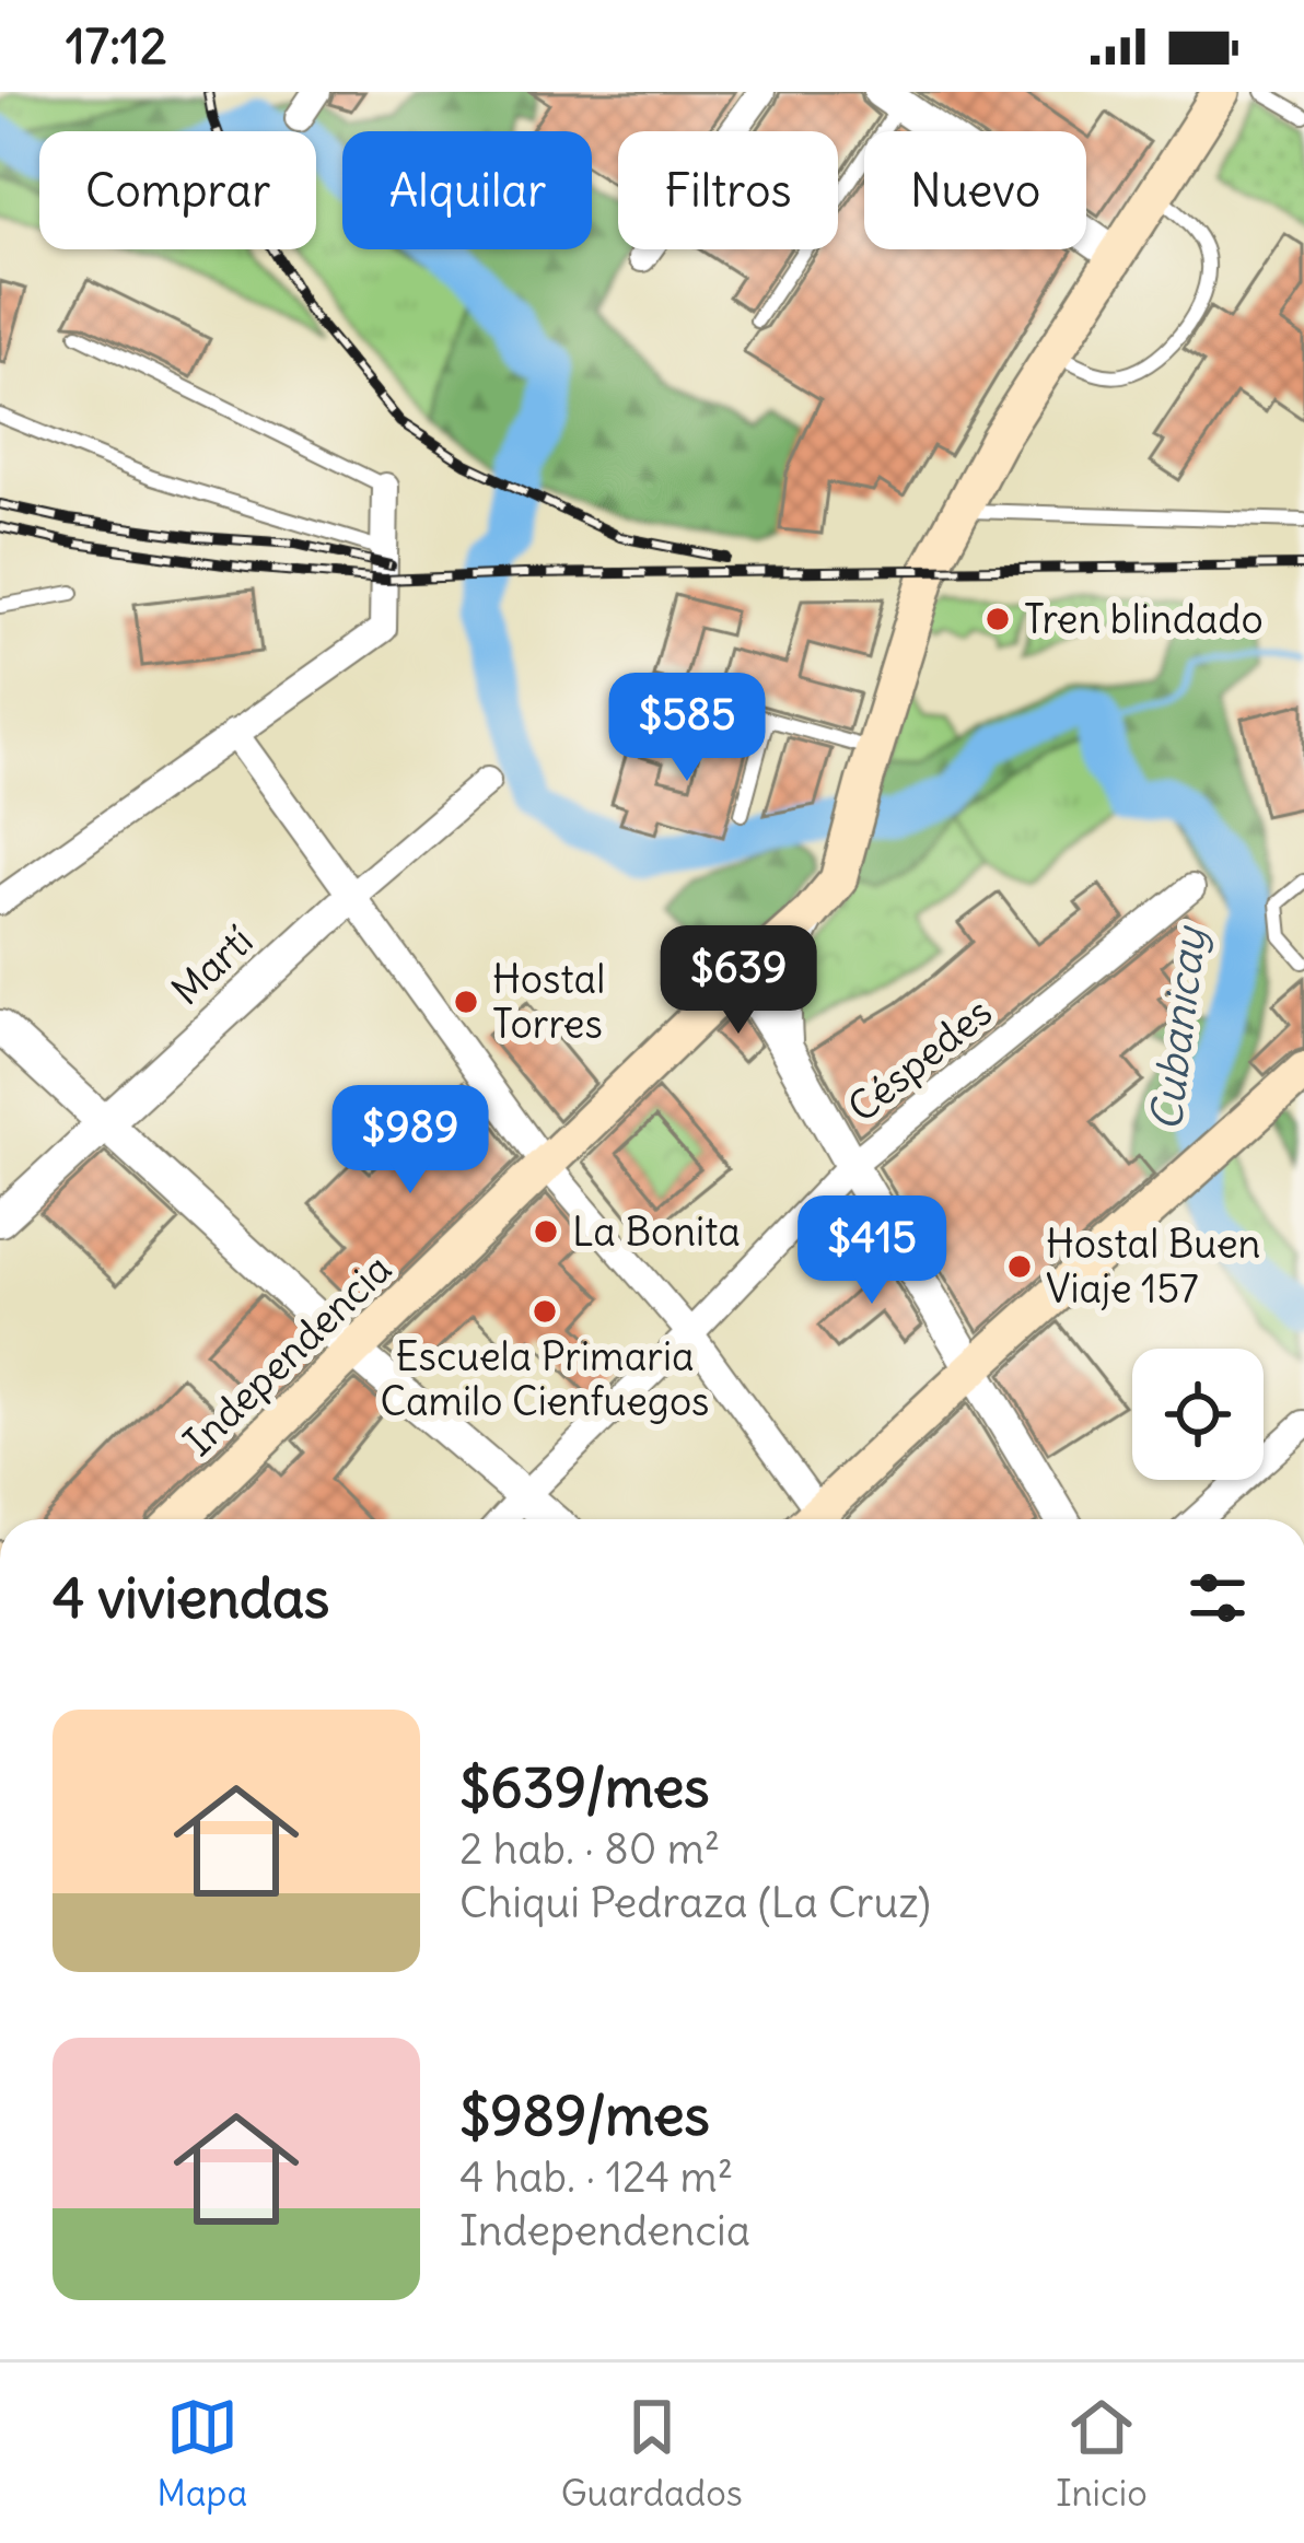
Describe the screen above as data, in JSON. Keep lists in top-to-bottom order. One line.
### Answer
{"streets":{"main road":["Independencia"],"street":["Martí","Céspedes"]},"water":["Cubanicay"],"places":["Tren blindado","Hostal Torres","La Bonita","Hostal Buen Viaje 157","Escuela Primaria Camilo Cienfuegos"],"page":{"status":"17:12","chip":["Comprar","Alquilar","Filtros","Nuevo"],"price":["$585","$639","$989","$415"],"heading":"4 viviendas","list":[{"name":"$639/mes","note":"2 hab. · 80 m² · Chiqui Pedraza (La Cruz)"},{"name":"$989/mes","note":"4 hab. · 124 m² · Independencia"}],"tabs":["Mapa","Guardados","Inicio"]}}
